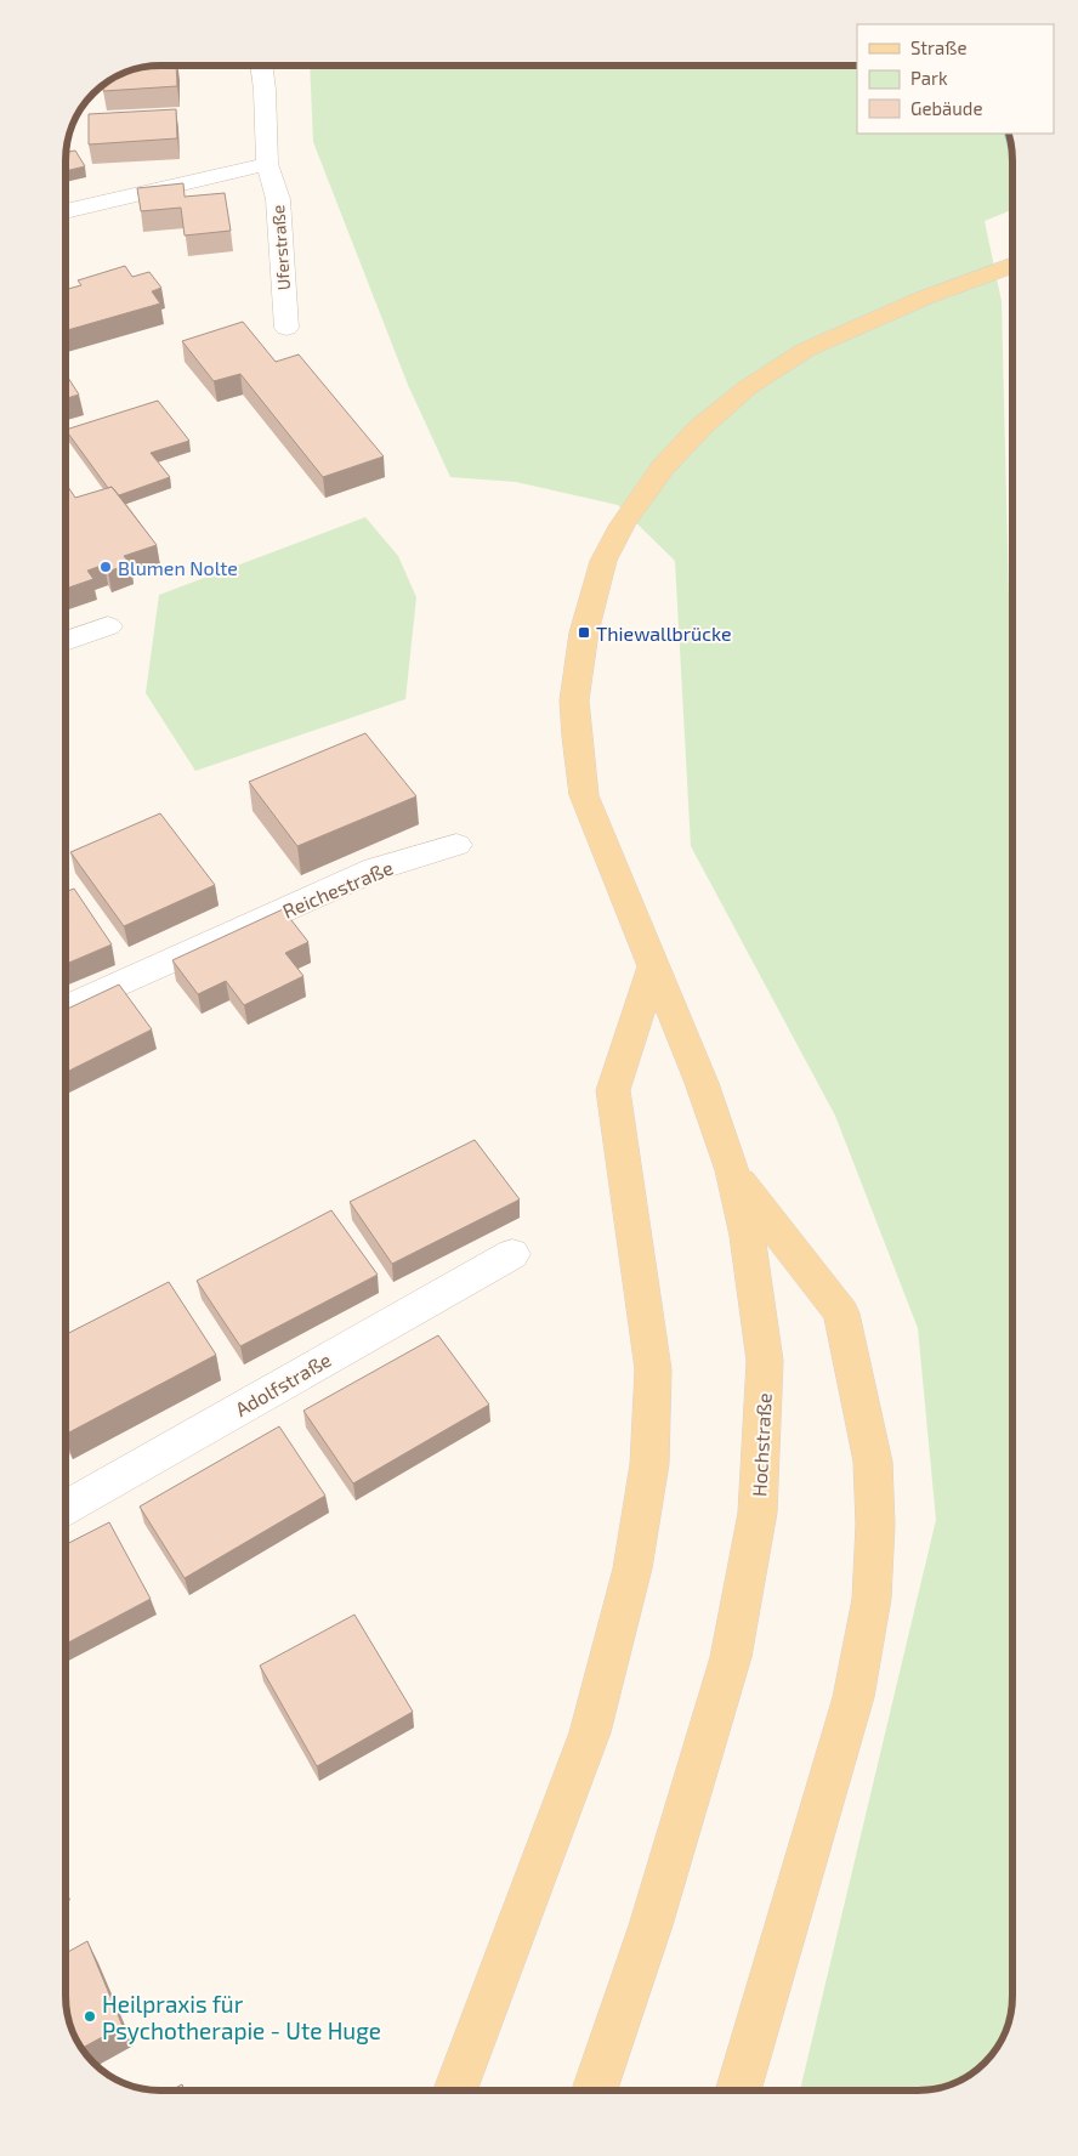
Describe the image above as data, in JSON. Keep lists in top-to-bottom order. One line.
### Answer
{"streets":{"main road":["Hochstraße"],"street":["Uferstraße","Reichestraße","Adolfstraße"]},"places":{"other":["Blumen Nolte","Heilpraxis für Psychotherapie - Ute Huge"],"transit":["Thiewallbrücke"]},"legend":["Straße","Park","Gebäude"]}
